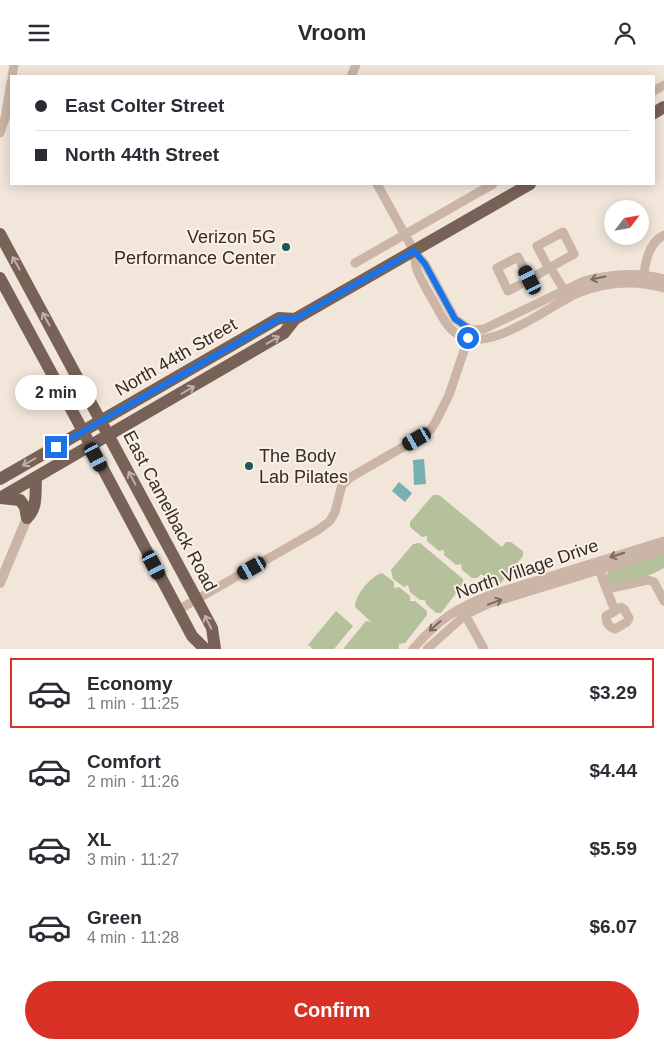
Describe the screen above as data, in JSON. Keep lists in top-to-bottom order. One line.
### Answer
{"streets":{"main road":["North 44th Street","East Camelback Road"],"street":["North Village Drive"]},"crossings":[["North 44th Street","East Camelback Road"]],"places":["Verizon 5G Performance Center","The Body Lab Pilates"],"north":"top right","page":{"header":"Vroom","banner":["East Colter Street","North 44th Street"],"bubble":"2 min","list":[{"name":"Economy","note":"1 min · 11:25","value":"$3.29"},{"name":"Comfort","note":"2 min · 11:26","value":"$4.44"},{"name":"XL","note":"3 min · 11:27","value":"$5.59"},{"name":"Green","note":"4 min · 11:28","value":"$6.07"}],"buttons":"Confirm"}}
